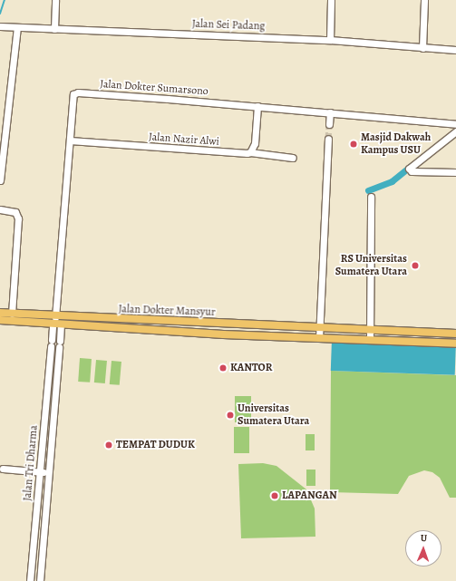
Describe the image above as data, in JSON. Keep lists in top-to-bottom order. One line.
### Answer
{"streets":{"main road":["Jalan Dokter Mansyur"],"street":["Jalan Sei Padang","Jalan Dokter Sumarsono","Jalan Nazir Alwi","Jalan Tri Dharma"]},"crossings":[["Jalan Dokter Sumarsono","Jalan Nazir Alwi"],["Jalan Dokter Sumarsono","Jalan Dokter Mansyur"],["Jalan Dokter Mansyur","Jalan Tri Dharma"]],"places":["Masjid Dakwah Kampus USU","RS Universitas Sumatera Utara","KANTOR","Universitas Sumatera Utara","TEMPAT DUDUK","LAPANGAN"],"north":"top"}
